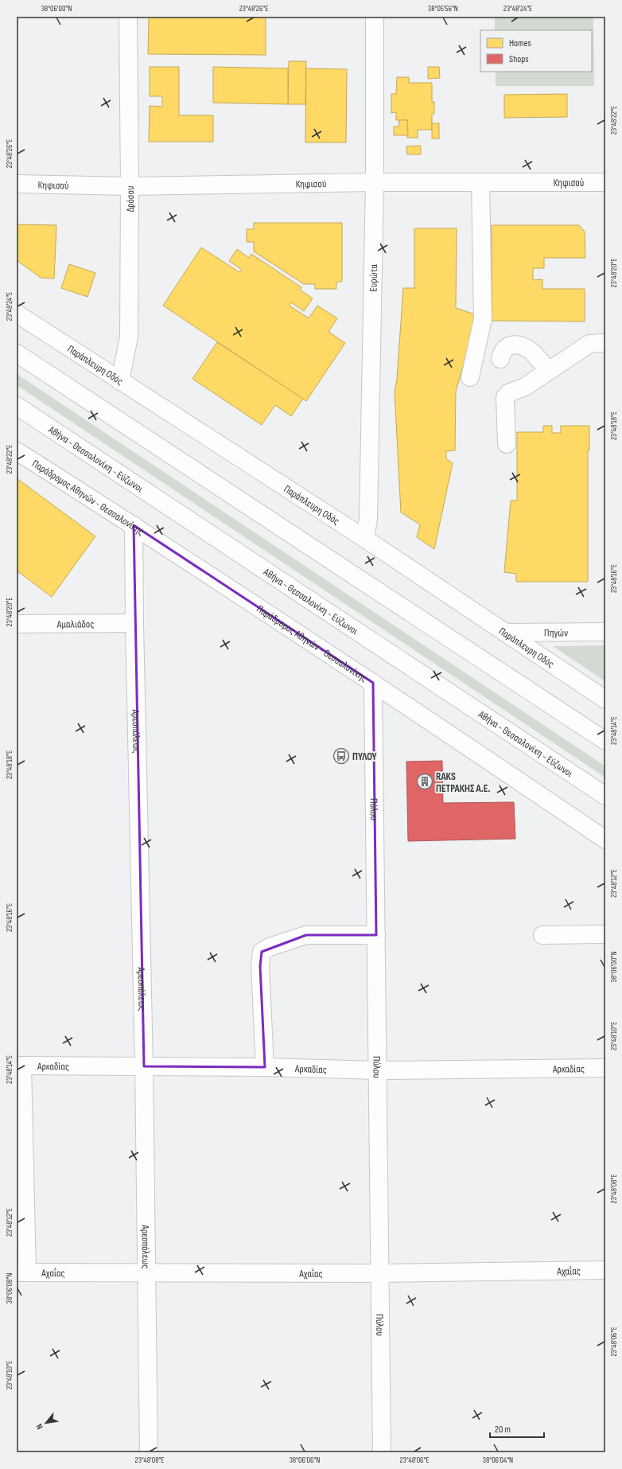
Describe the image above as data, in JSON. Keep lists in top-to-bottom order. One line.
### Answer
{"streets":{"main road":["Κηφισού","Δρόσου","Ευρώτα","Παράπλευρη Οδός","Αθήνα - Θεσσαλονίκη - Εύζωνοι","Παράδρομος Αθηνών - Θεσσαλονίκης","Αμαλιάδος","Πηγών","Αρεοπόλεως","Πύλου","Αρκαδίας","Αχαΐας"]},"crossings":[["Κηφισού","Δρόσου"],["Κηφισού","Ευρώτα"],["Δρόσου","Παράπλευρη Οδός"],["Ευρώτα","Παράπλευρη Οδός"],["Παράπλευρη Οδός","Πηγών"],["Παράδρομος Αθηνών - Θεσσαλονίκης","Αρεοπόλεως"],["Παράδρομος Αθηνών - Θεσσαλονίκης","Πύλου"],["Αμαλιάδος","Αρεοπόλεως"],["Αρεοπόλεως","Αρκαδίας"],["Αρεοπόλεως","Αχαΐας"],["Πύλου","Αρκαδίας"],["Πύλου","Αχαΐας"]],"places":{"bus stop":["ΠΥΛΟΥ"],"building":["RAKS ΠΕΤΡΑΚΗΣ Α.Ε."]},"legend":["Homes","Shops"],"scale_bar":"20 m","north":"bottom left","coordinates":["38°06'00\"N","23°48'26\"E","38°05'56\"N","23°48'24\"E","23°48'22\"E","23°48'20\"E","23°48'18\"E","23°48'16\"E","23°48'14\"E","23°48'12\"E","23°48'10\"E","23°48'08\"E","38°06'08\"N","23°48'06\"E","38°06'06\"N","38°06'04\"N"]}
